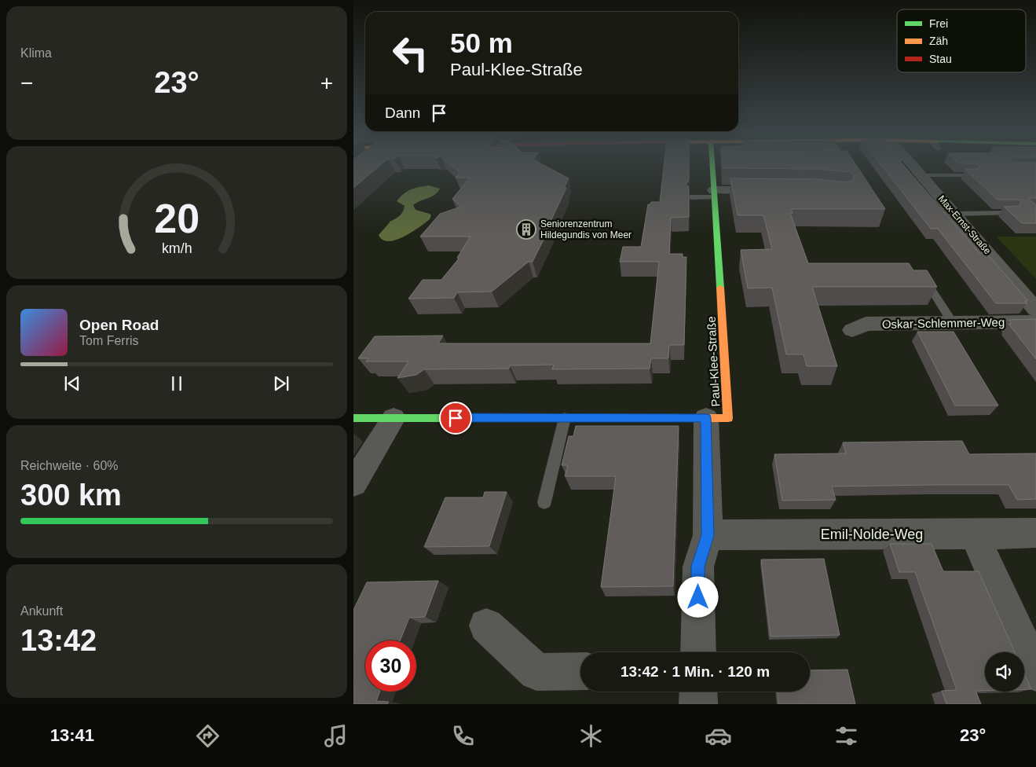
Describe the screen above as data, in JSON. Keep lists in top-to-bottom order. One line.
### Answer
{"streets":{"street":["Max-Ernst-Straße","Oskar-Schlemmer-Weg","Paul-Klee-Straße","Emil-Nolde-Weg"]},"places":{"building":["Seniorenzentrum Hildegundis von Meer"]},"legend":["Frei","Zäh","Stau"],"page":{"tile":["Klima",["Reichweite · 60%","300 km"],["Ankunft","13:42"]],"turn":["50 m","Paul-Klee-Straße"],"heat":["−","23°","+"],"then":"Dann","song":["Open Road","Tom Ferris"],"limit":"30","trip":"13:42 · 1 Min. · 120 m","tabs":["13:41","23°"],"gauge":["20","km/h"]}}
